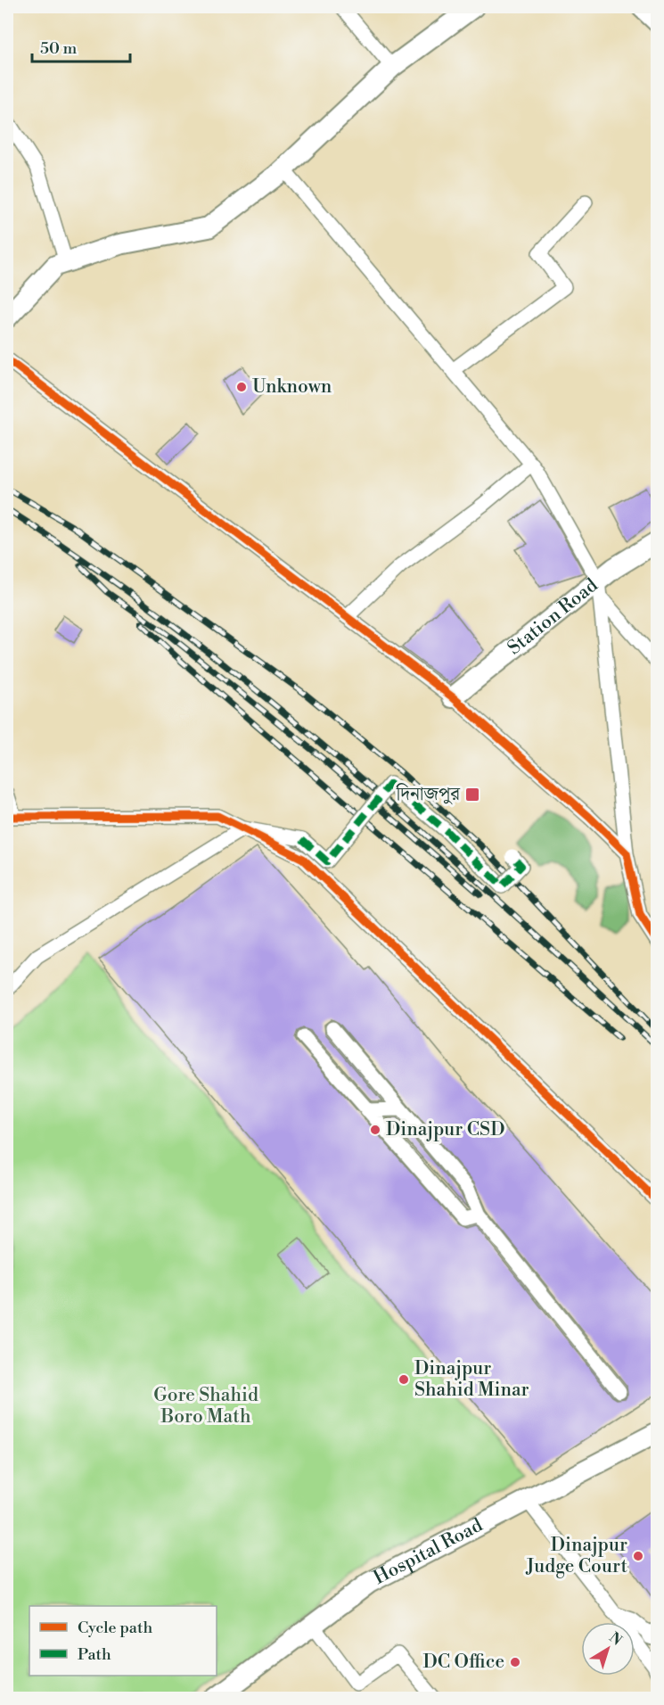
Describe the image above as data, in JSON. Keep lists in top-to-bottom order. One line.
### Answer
{"streets":{"street":["Station Road","Hospital Road"]},"parks":["Gore Shahid Boro Math"],"places":{"other":["Unknown","Dinajpur CSD","Dinajpur Shahid Minar","Dinajpur Judge Court","DC Office"],"transit":["দিনাজপুর"]},"legend":["Cycle path","Path"],"scale_bar":"50 m","north":"top right"}
